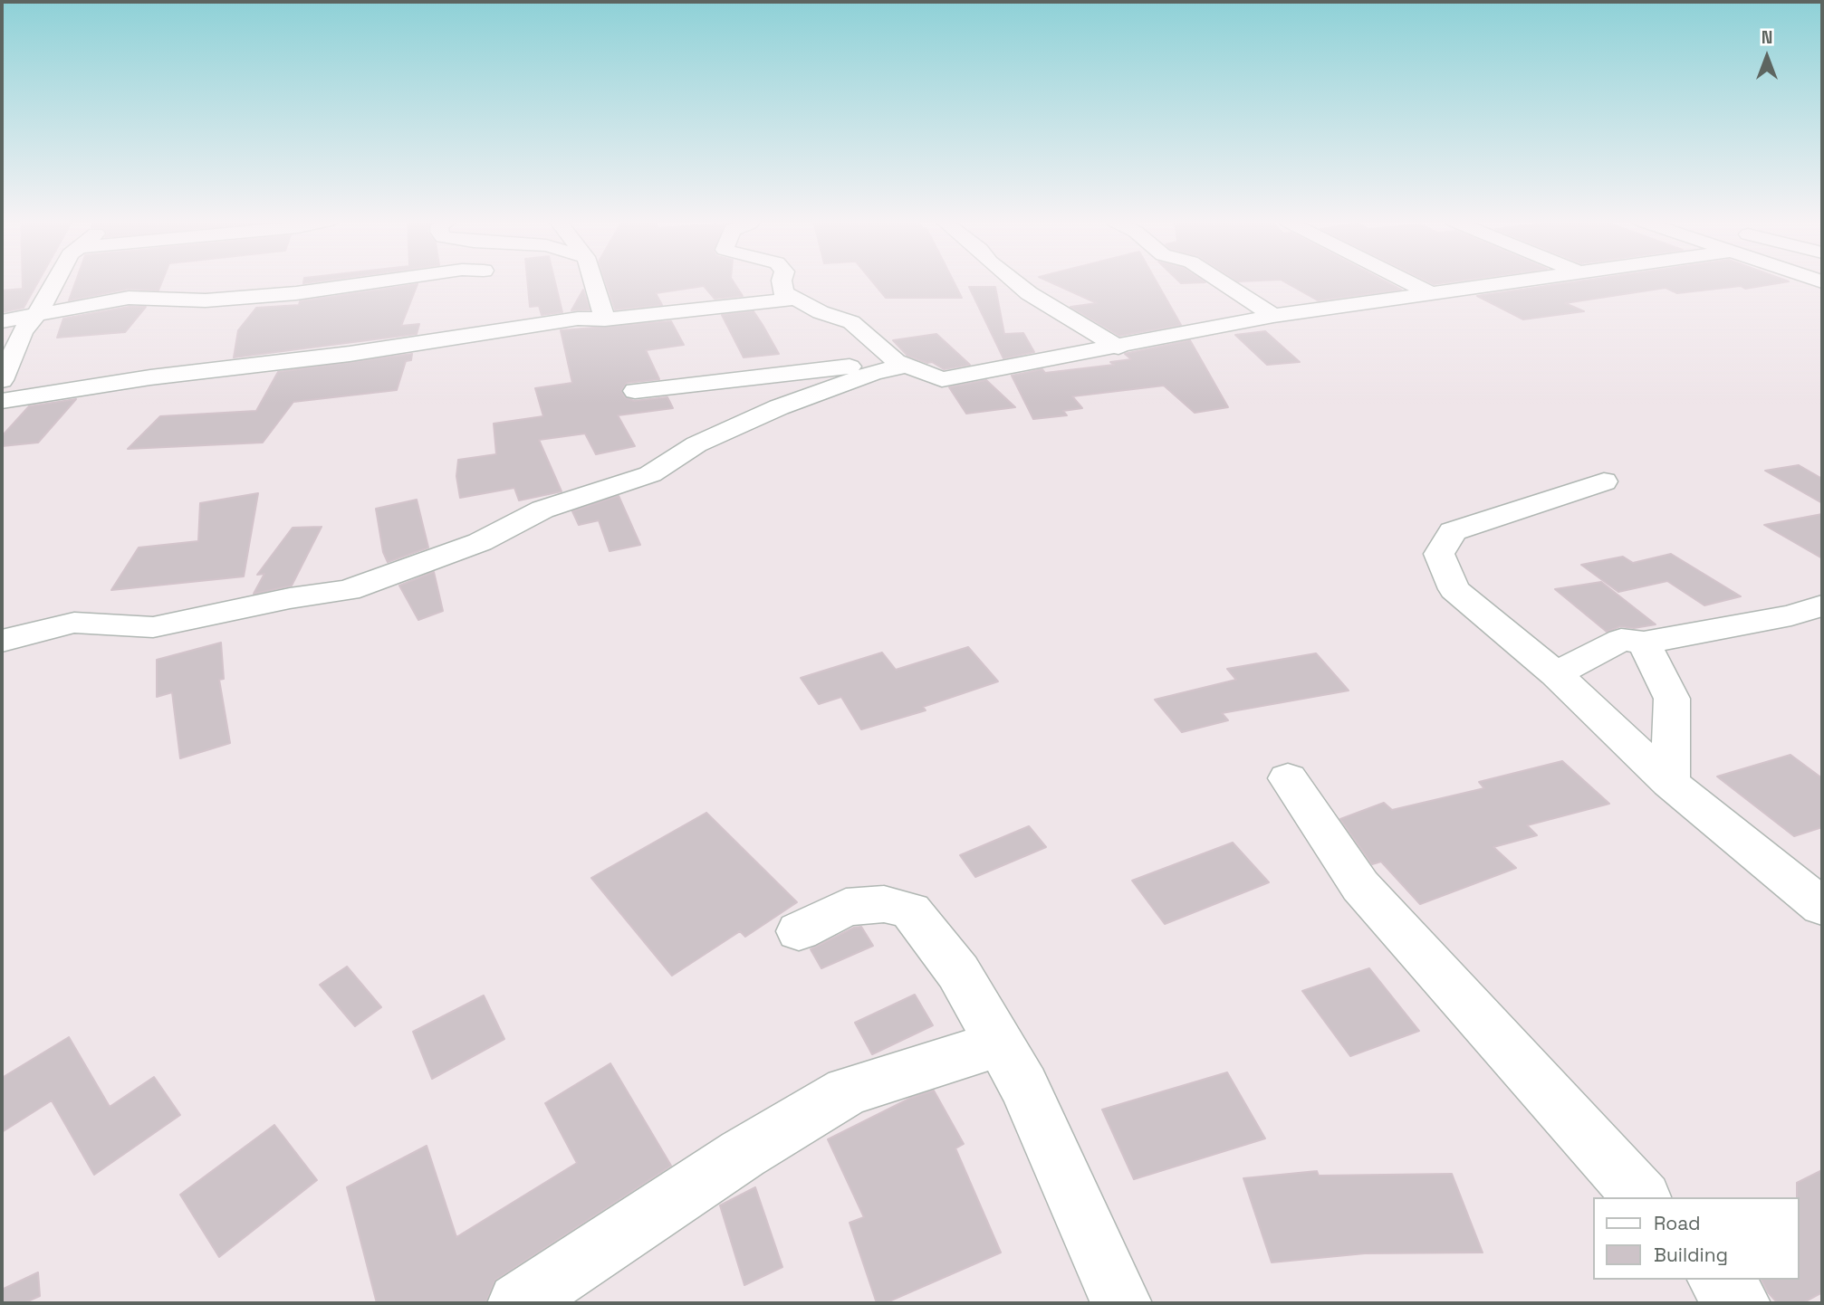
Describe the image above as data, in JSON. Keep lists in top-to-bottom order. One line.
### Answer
{"legend":["Road","Building"],"north":"top"}
